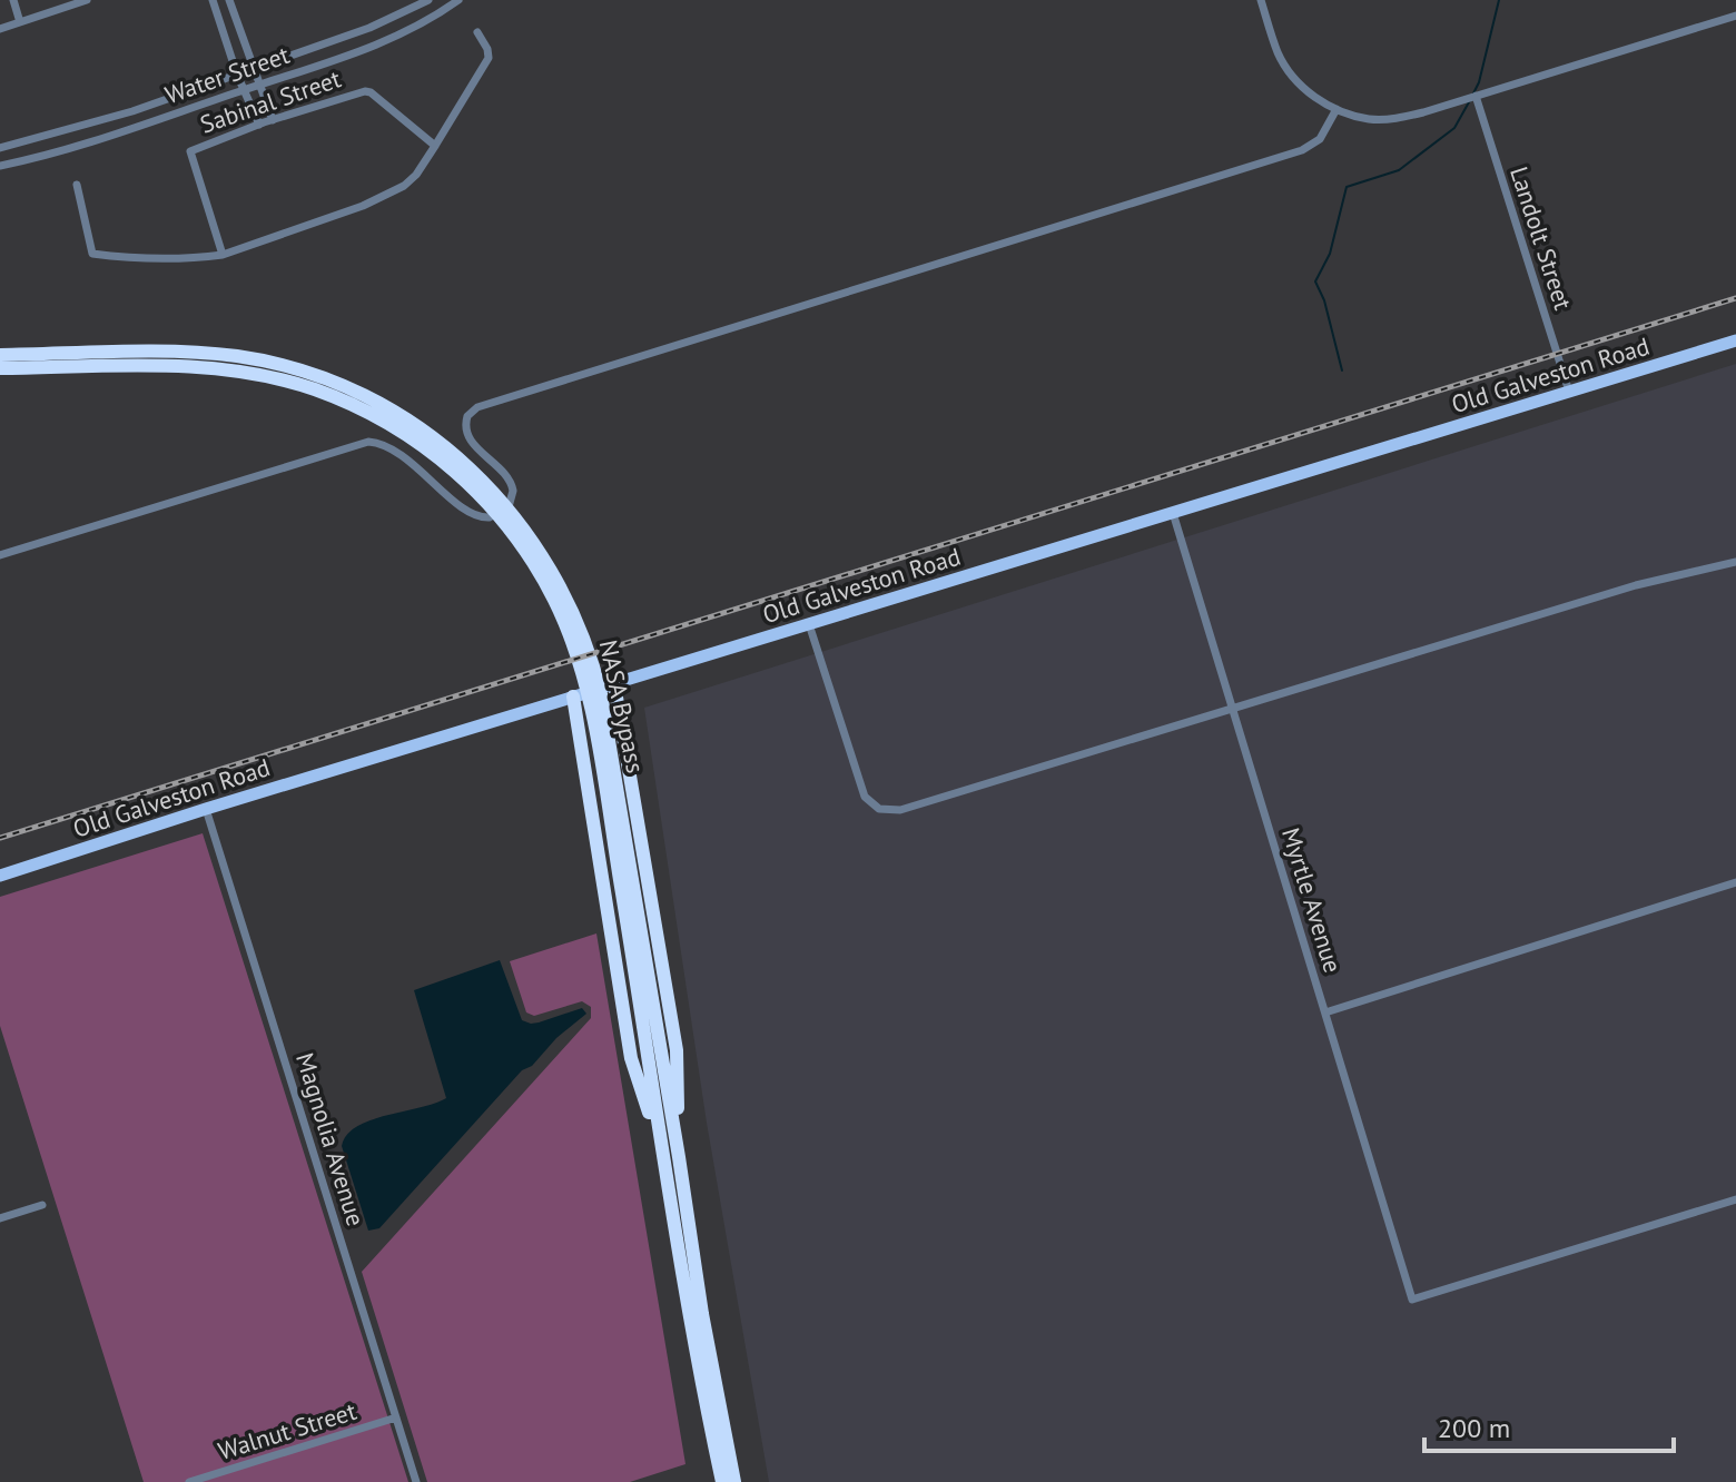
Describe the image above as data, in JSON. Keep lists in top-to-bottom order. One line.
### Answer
{"streets":{"highway":["NASA Bypass"],"main road":["Old Galveston Road"],"street":["Water Street","Sabinal Street","Landolt Street","Myrtle Avenue","Magnolia Avenue","Walnut Street"]},"crossings":[["Landolt Street","Old Galveston Road"],["Old Galveston Road","Myrtle Avenue"],["Old Galveston Road","Magnolia Avenue"],["Magnolia Avenue","Walnut Street"]],"scale_bar":"200 m"}
